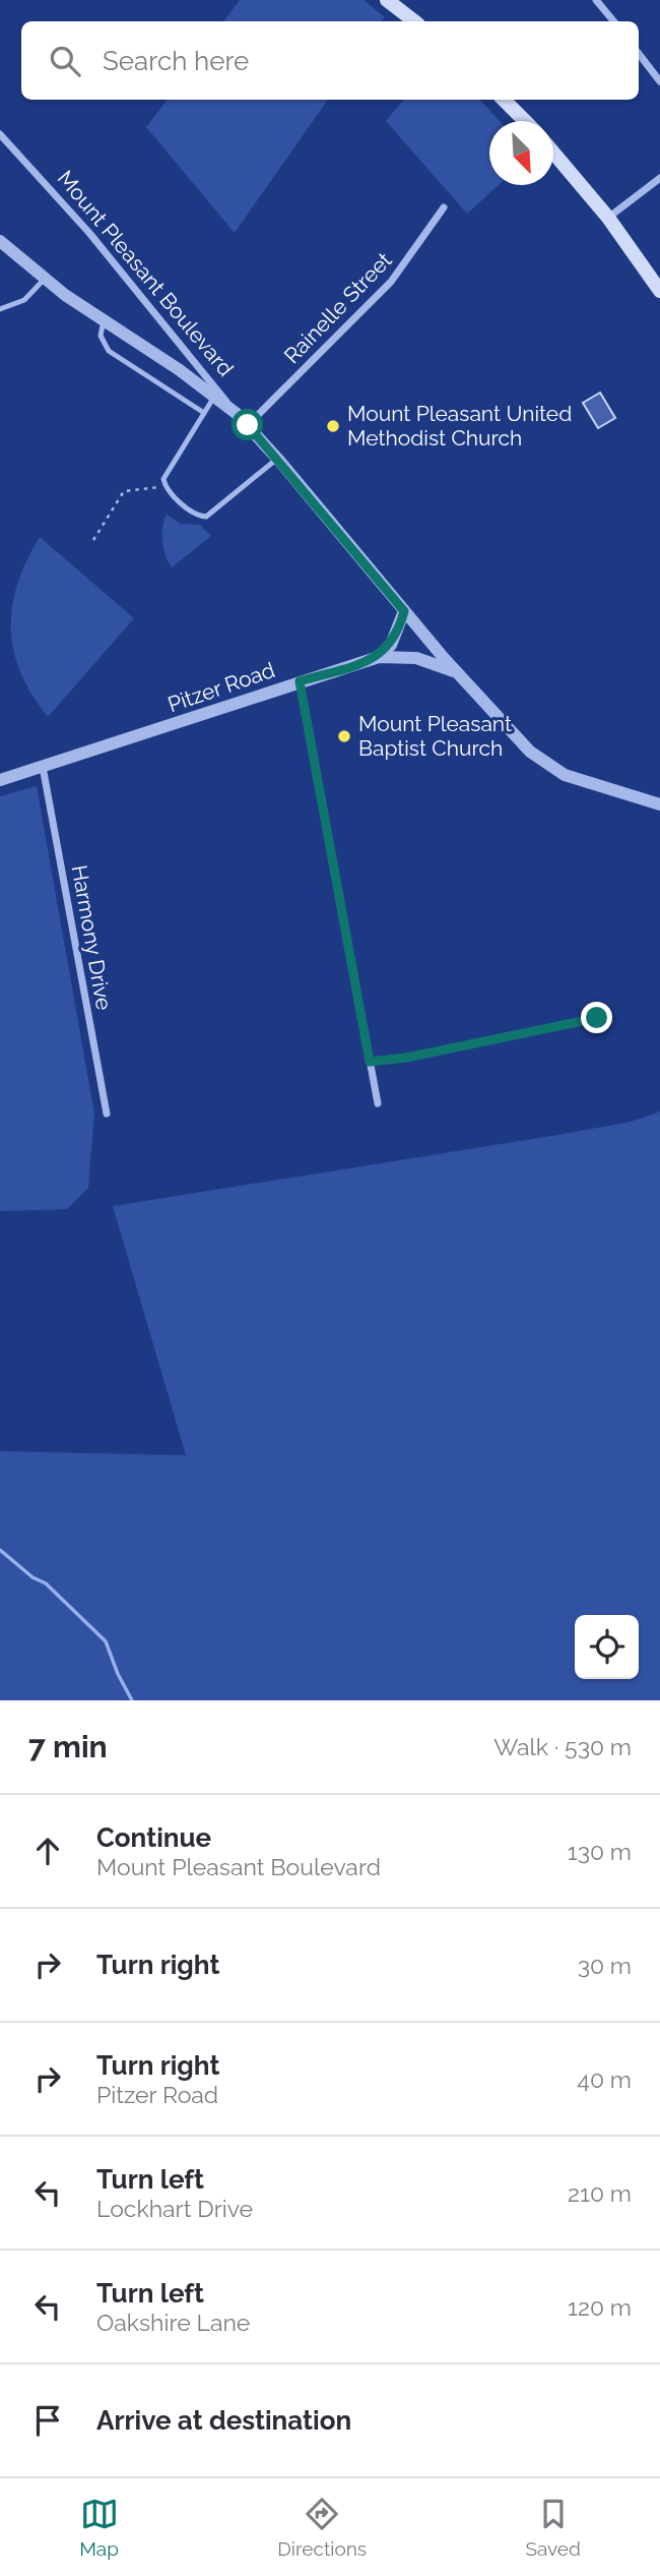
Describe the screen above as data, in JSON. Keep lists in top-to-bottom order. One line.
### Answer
{"streets":{"street":["Mount Pleasant Boulevard","Rainelle Street","Pitzer Road","Harmony Drive"]},"crossings":[["Mount Pleasant Boulevard","Rainelle Street"],["Mount Pleasant Boulevard","Pitzer Road"],["Pitzer Road","Harmony Drive"]],"places":["Mount Pleasant United Methodist Church","Mount Pleasant Baptist Church"],"north":"bottom right","page":{"search":"Search here","heading":["7 min","Walk · 530 m"],"list":[["Continue","Mount Pleasant Boulevard","130 m"],["Turn right","30 m"],["Turn right","Pitzer Road","40 m"],["Turn left","Lockhart Drive","210 m"],["Turn left","Oakshire Lane","120 m"],"Arrive at destination"],"nav":["Map","Directions","Saved"]}}
